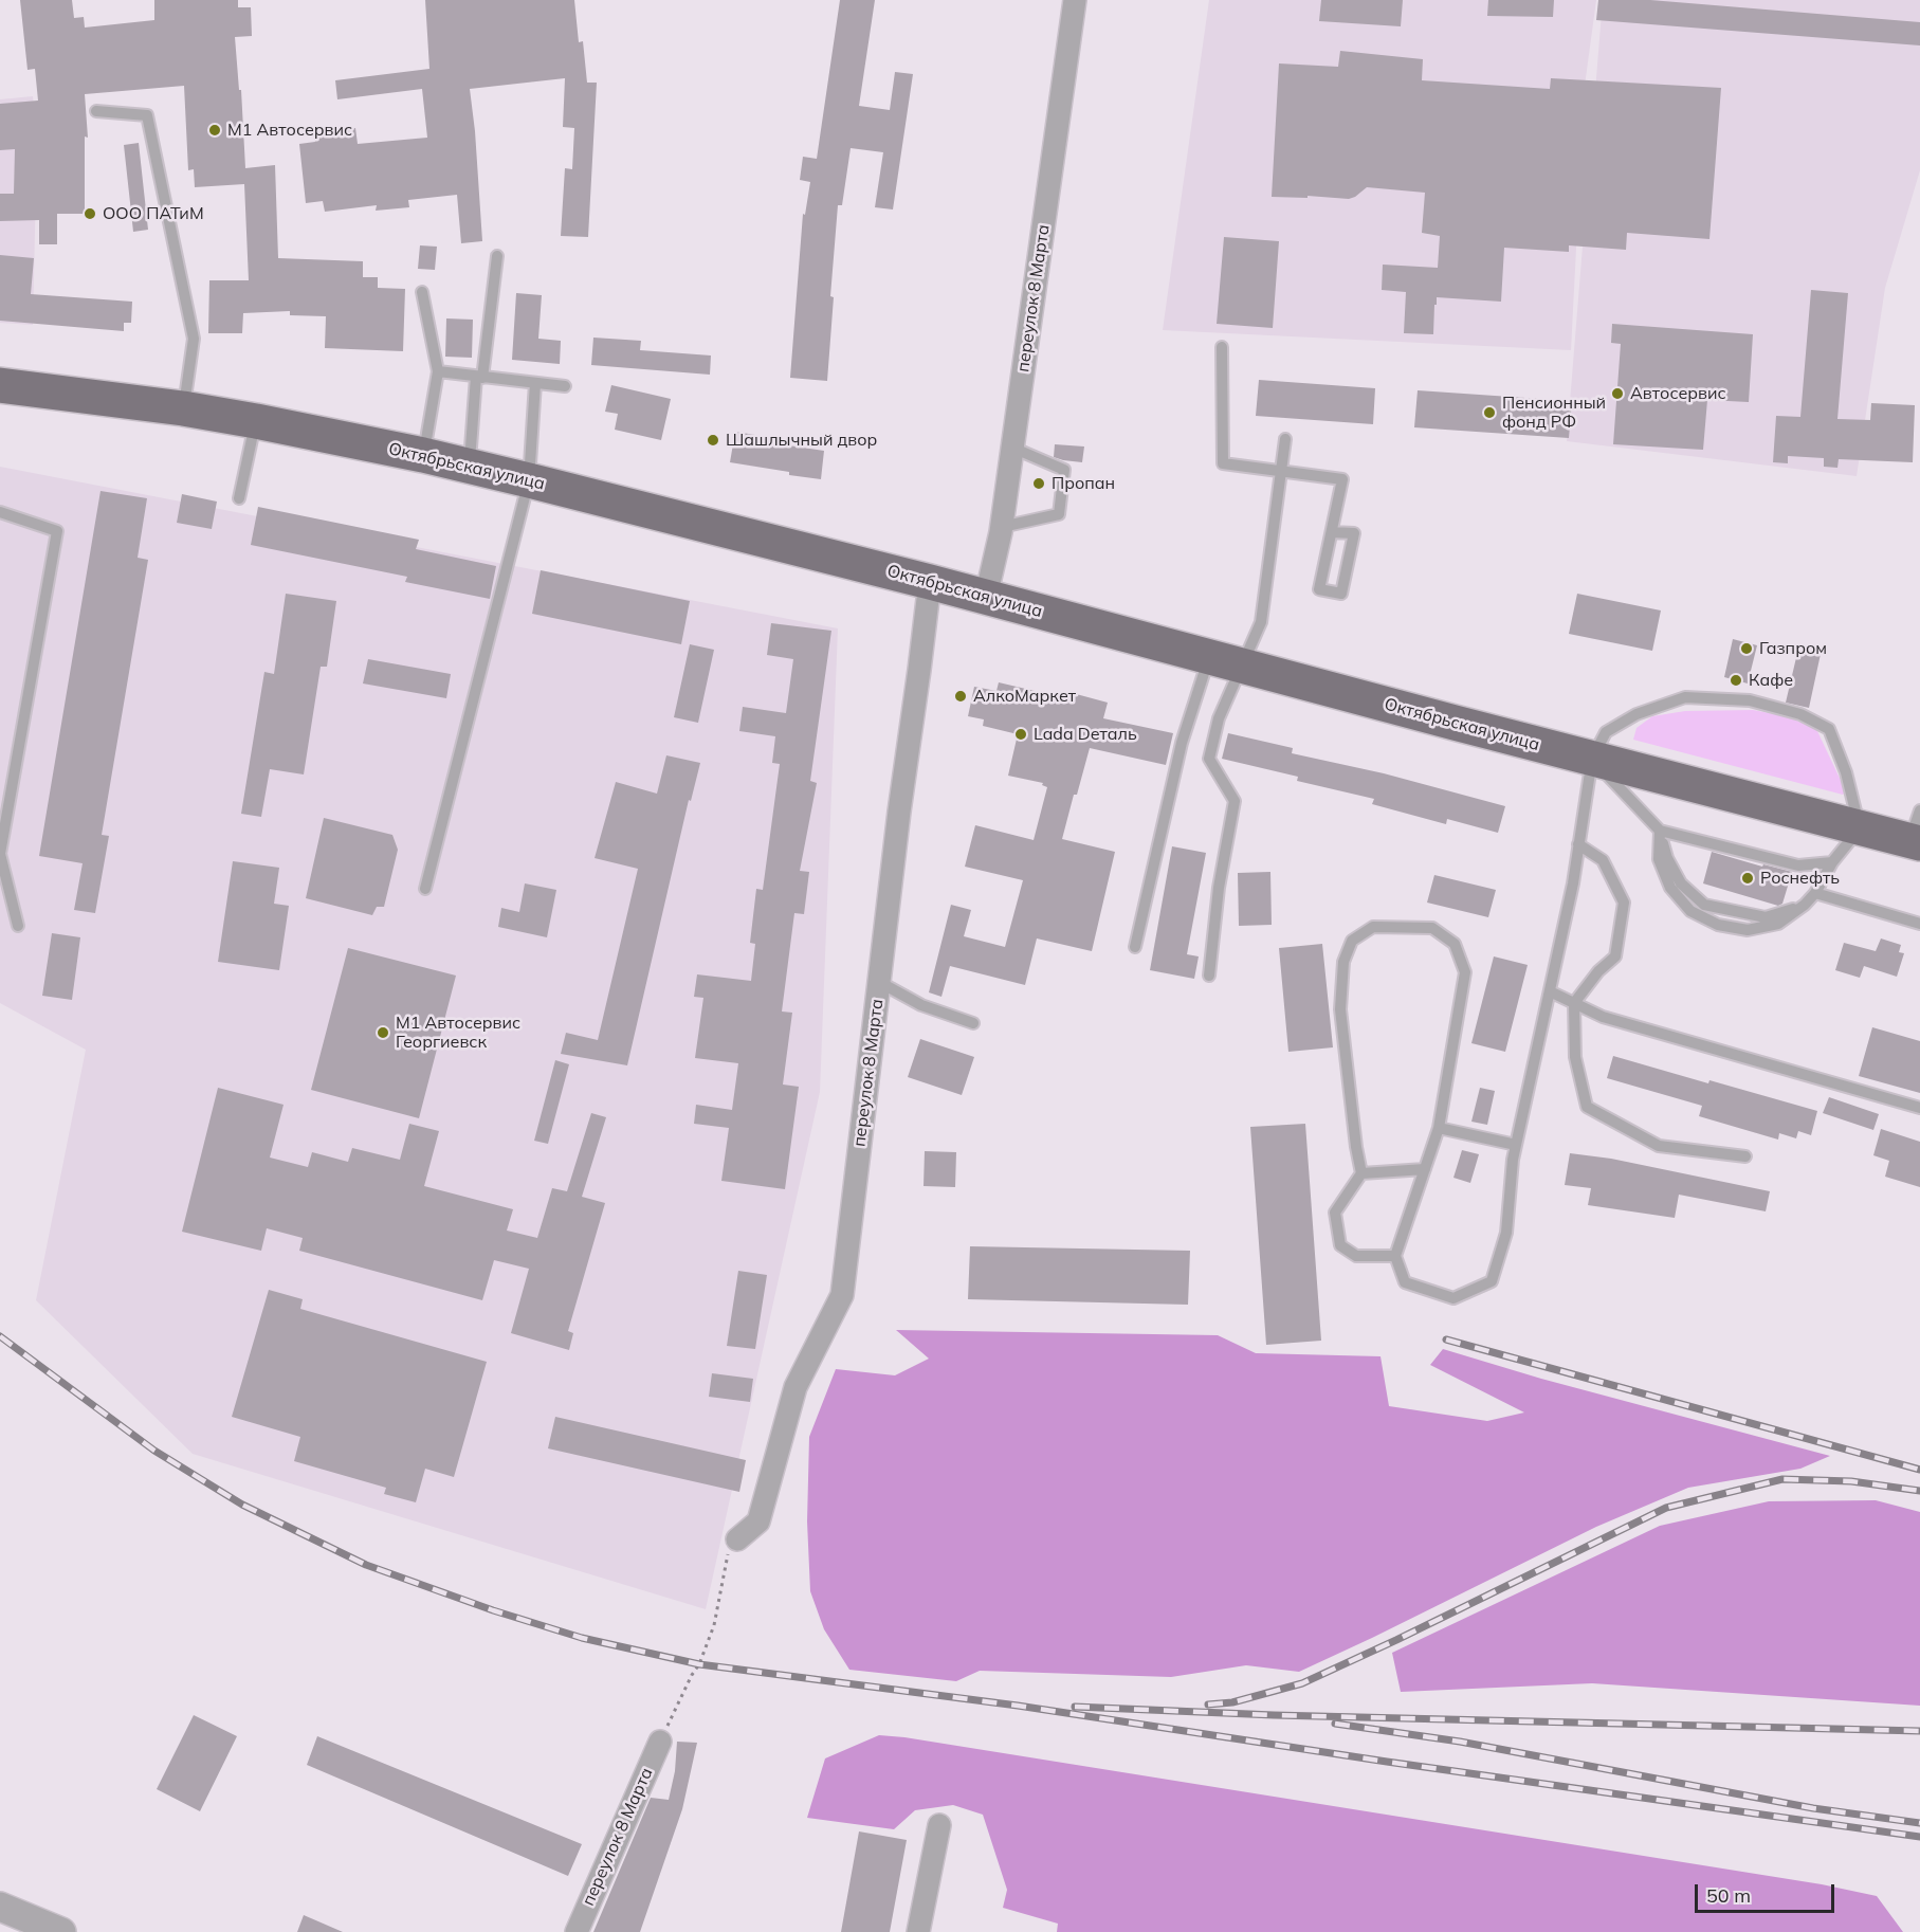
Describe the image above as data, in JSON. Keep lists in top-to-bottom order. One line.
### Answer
{"streets":{"main road":["Октябрьская улица"],"street":["переулок 8 Марта"]},"crossings":[["переулок 8 Марта","Октябрьская улица"]],"places":["М1 Автосервис","ООО ПАТиМ","Автосервис","Пенсионный фонд РФ","Шашлычный двор","Пропан","Газпром","Кафе","АлкоМаркет","Lada Dеталь","Роснефть","М1 Автосервис Георгиевск"],"scale_bar":"50 m"}
